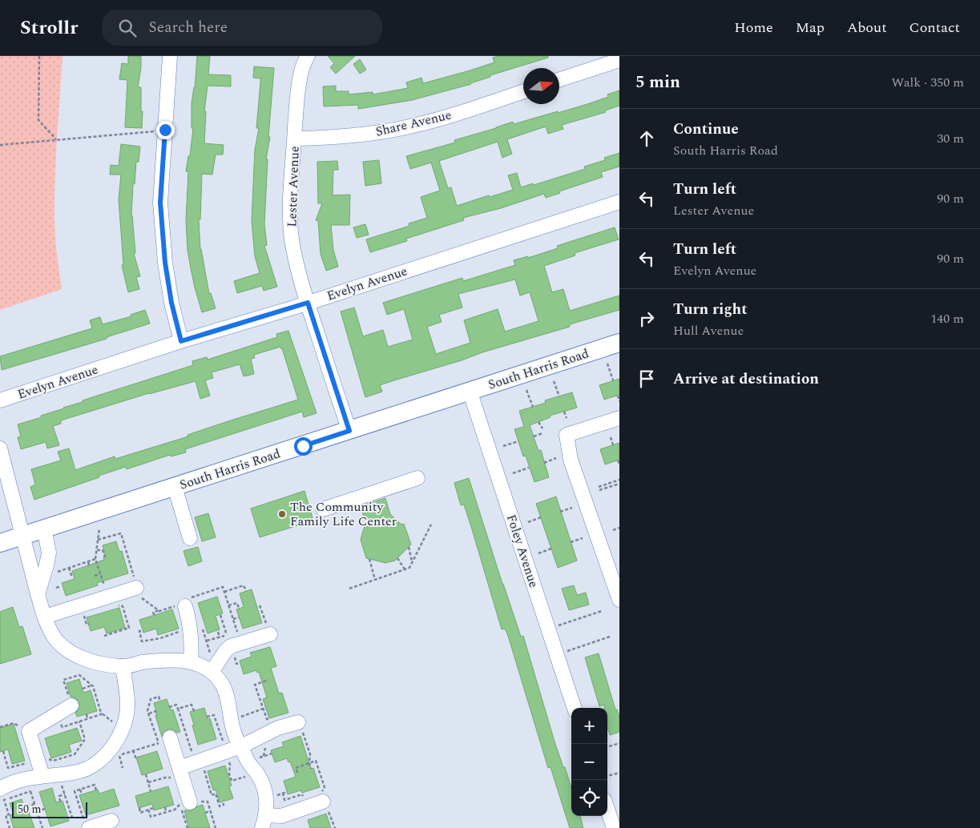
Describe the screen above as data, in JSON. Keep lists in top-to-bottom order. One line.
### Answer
{"streets":{"main road":["South Harris Road"],"street":["Share Avenue","Lester Avenue","Evelyn Avenue","Foley Avenue"]},"crossings":[["Share Avenue","Lester Avenue"],["Lester Avenue","Evelyn Avenue"],["Lester Avenue","South Harris Road"],["South Harris Road","Foley Avenue"]],"places":["The Community Family Life Center"],"scale_bar":"50 m","north":"right","page":{"header":"Strollr","search":"Search here","nav":["Home","Map","About","Contact"],"heading":["5 min","Walk · 350 m"],"list":[["Continue","South Harris Road","30 m"],["Turn left","Lester Avenue","90 m"],["Turn left","Evelyn Avenue","90 m"],["Turn right","Hull Avenue","140 m"],"Arrive at destination"],"map_buttons":["+","−"],"scale":"50 m"}}
